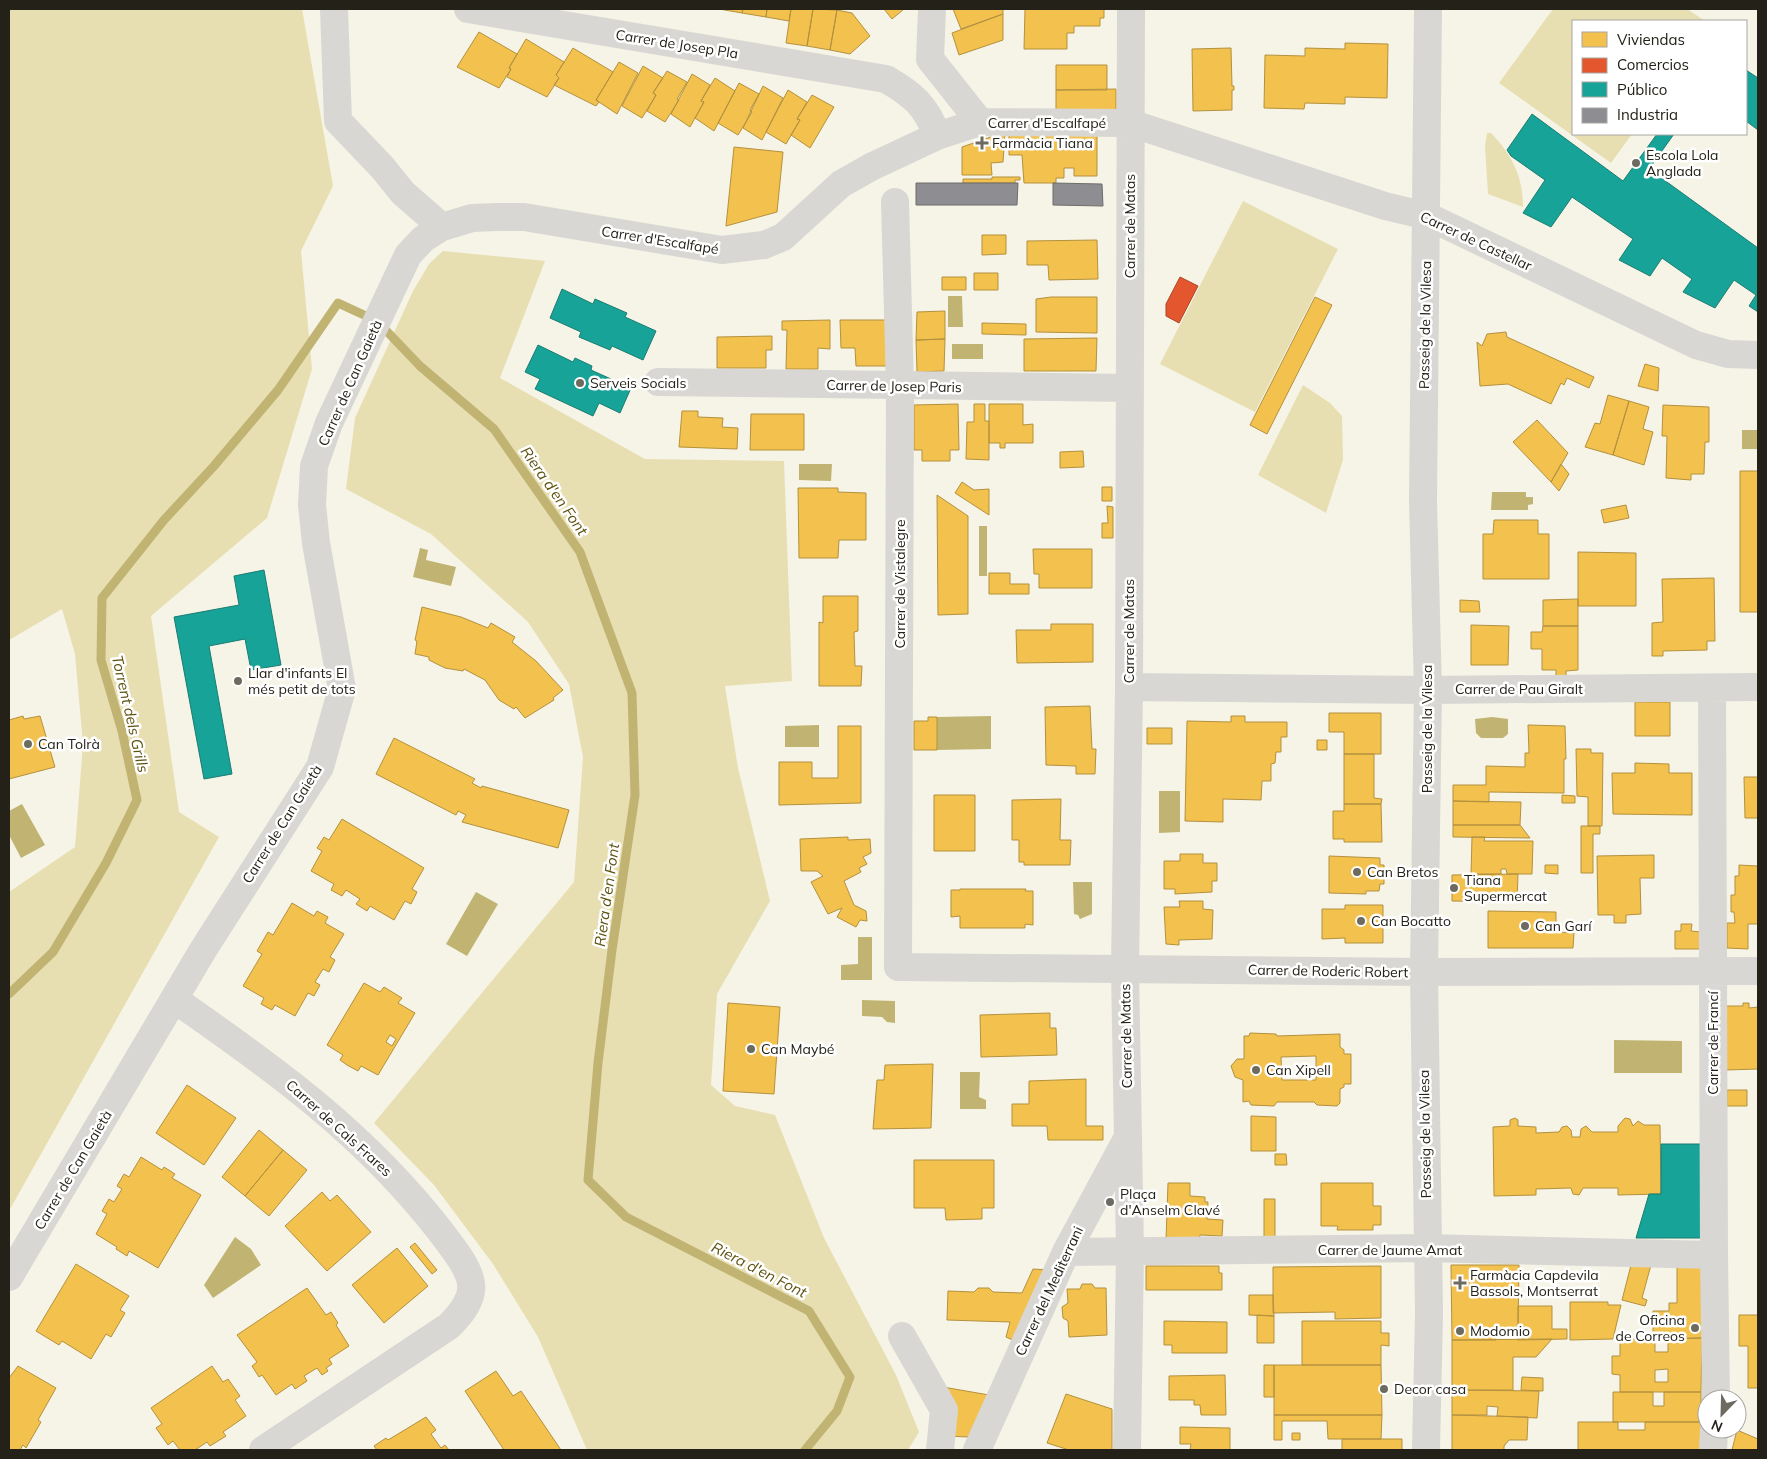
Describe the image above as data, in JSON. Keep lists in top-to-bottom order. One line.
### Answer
{"streets":{"street":["Carrer de Josep Pla","Carrer d'Escalfapé","Carrer de Matas","Carrer de Castellar","Passeig de la Vilesa","Carrer de Can Gaietà","Carrer de Josep Paris","Carrer de Vistalegre","Carrer de Pau Giralt","Carrer de Roderic Robert","Carrer de Francí","Carrer de Cals Frares","Carrer de Jaume Amat","Carrer del Mediterrani"]},"crossings":[["Carrer de Josep Pla","Carrer d'Escalfapé"],["Carrer d'Escalfapé","Carrer de Matas"],["Carrer d'Escalfapé","Carrer de Castellar"],["Carrer d'Escalfapé","Carrer de Can Gaietà"],["Carrer de Matas","Carrer de Castellar"],["Carrer de Matas","Carrer de Josep Paris"],["Carrer de Matas","Carrer de Pau Giralt"],["Carrer de Matas","Carrer de Roderic Robert"],["Carrer de Matas","Carrer de Jaume Amat"],["Carrer de Matas","Carrer del Mediterrani"],["Carrer de Castellar","Passeig de la Vilesa"],["Passeig de la Vilesa","Carrer de Pau Giralt"],["Passeig de la Vilesa","Carrer de Roderic Robert"],["Passeig de la Vilesa","Carrer de Jaume Amat"],["Carrer de Can Gaietà","Carrer de Cals Frares"],["Carrer de Josep Paris","Carrer de Vistalegre"],["Carrer de Vistalegre","Carrer de Roderic Robert"],["Carrer de Pau Giralt","Carrer de Francí"],["Carrer de Roderic Robert","Carrer de Francí"],["Carrer de Francí","Carrer de Jaume Amat"],["Carrer de Jaume Amat","Carrer del Mediterrani"]],"water":["Riera d'en Font","Torrent dels Grills"],"places":{"health":["Farmàcia Tiana","Farmàcia Capdevila Bassols, Montserrat"],"other":["Escola Lola Anglada","Serveis Socials","Llar d'infants El més petit de tots","Can Tolrà","Can Bretos","Tiana Supermercat","Can Bocatto","Can Garí","Can Maybé","Can Xipell","Plaça d'Anselm Clavé","Oficina de Correos","Modomio","Decor casa"]},"legend":["Viviendas","Comercios","Público","Industria"],"north":"bottom left"}
